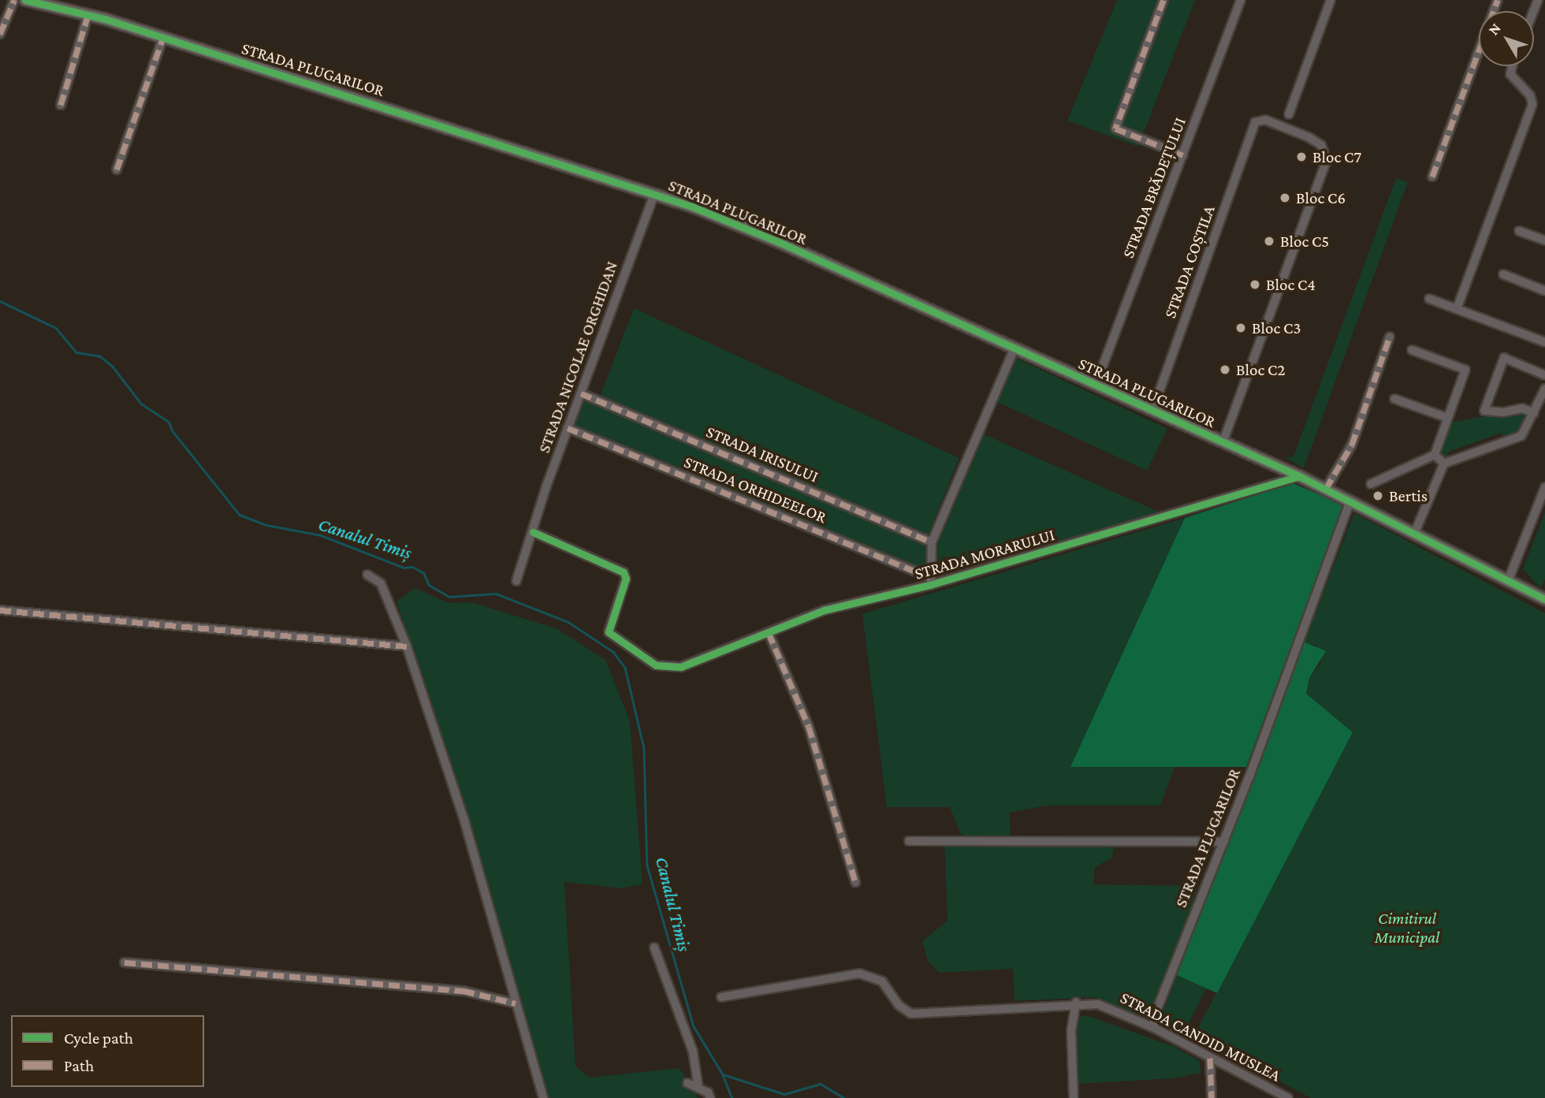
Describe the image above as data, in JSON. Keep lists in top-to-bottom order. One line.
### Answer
{"streets":{"street":["STRADA PLUGARILOR","STRADA BRĂDEȚULUI","STRADA COȘTILA","STRADA NICOLAE ORGHIDAN","STRADA IRISULUI","STRADA ORHIDEELOR","STRADA MORARULUI","STRADA CANDID MUSLEA"]},"crossings":[["STRADA PLUGARILOR","STRADA BRĂDEȚULUI"],["STRADA PLUGARILOR","STRADA COȘTILA"],["STRADA PLUGARILOR","STRADA NICOLAE ORGHIDAN"],["STRADA PLUGARILOR","STRADA MORARULUI"],["STRADA PLUGARILOR","STRADA CANDID MUSLEA"],["STRADA NICOLAE ORGHIDAN","STRADA IRISULUI"],["STRADA NICOLAE ORGHIDAN","STRADA ORHIDEELOR"],["STRADA NICOLAE ORGHIDAN","STRADA MORARULUI"],["STRADA ORHIDEELOR","STRADA MORARULUI"]],"water":["Canalul Timiș"],"parks":["Cimitirul Municipal"],"places":["Bloc C7","Bloc C6","Bloc C5","Bloc C4","Bloc C3","Bloc C2","Bertis"],"legend":["Cycle path","Path"],"north":"top left"}
